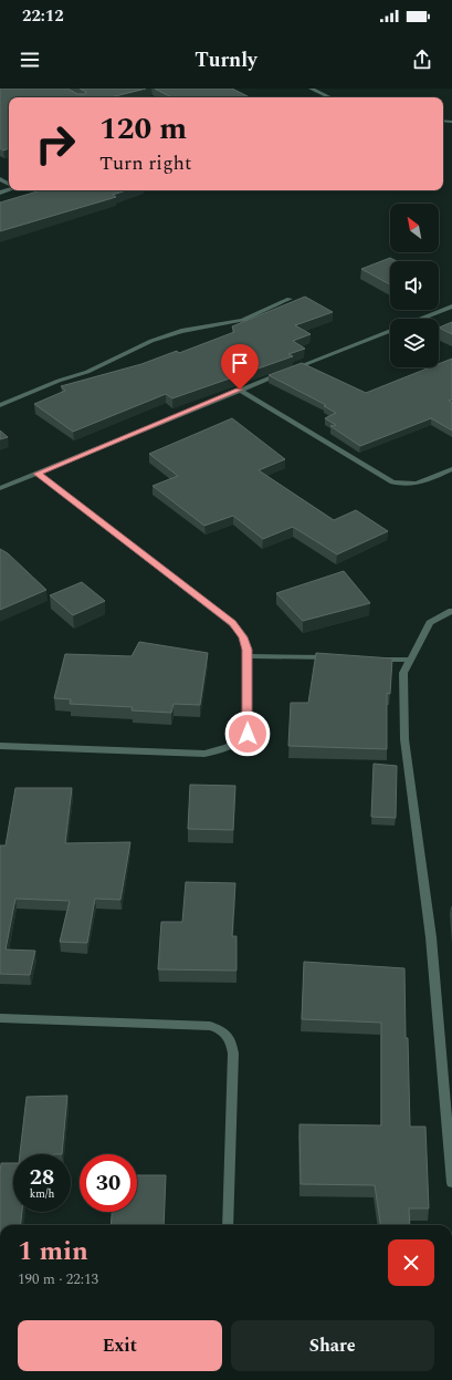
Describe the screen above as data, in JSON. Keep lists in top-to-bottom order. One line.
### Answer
{"north":"top left","page":{"status":"22:12","header":"Turnly","turn":["120 m","Turn right"],"speed":"28 km/h","limit":"30","heading":["1 min","190 m · 22:13"],"buttons":["Exit","Share"]}}
